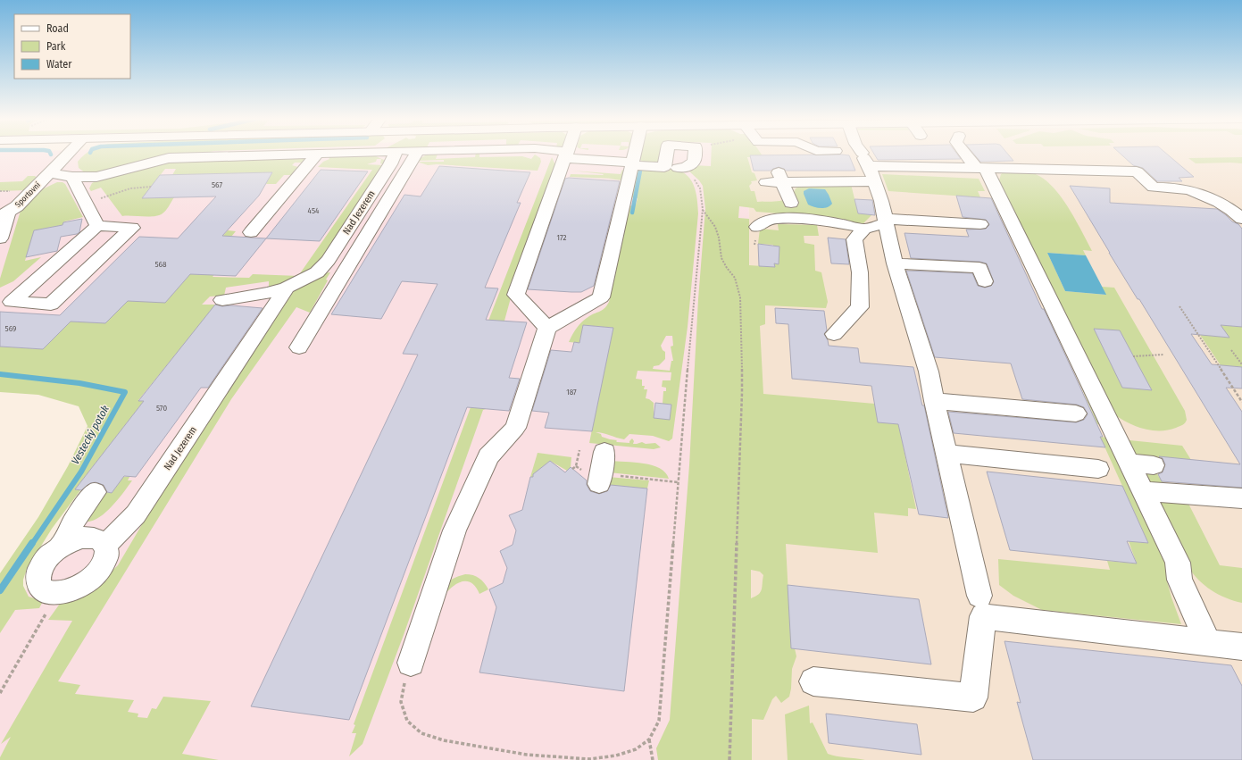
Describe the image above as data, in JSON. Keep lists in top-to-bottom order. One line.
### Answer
{"streets":{"main road":["Sportovní","Nad Jezerem"]},"water":["Vestecký potok"],"house_numbers":["567","454","172","568","569","187","570"],"legend":["Road","Park","Water"]}
